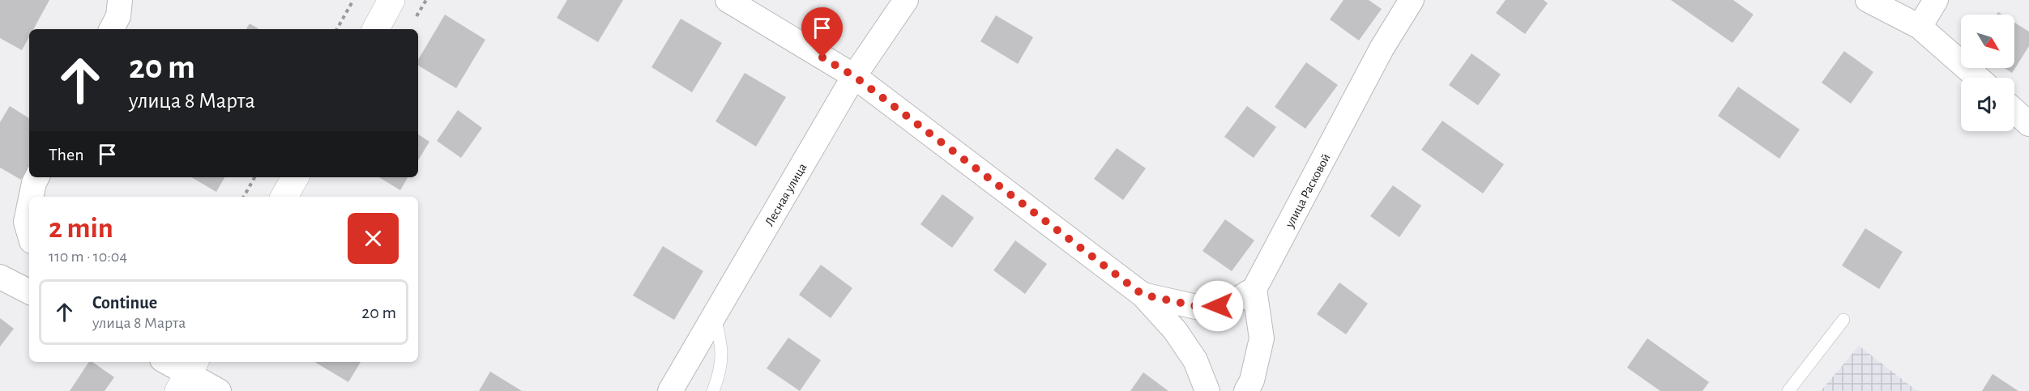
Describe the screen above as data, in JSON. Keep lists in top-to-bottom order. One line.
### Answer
{"streets":{"street":["улица Расковой","Лесная улица"]},"north":"bottom right","page":{"turn":["20 m","улица 8 Марта"],"then":"Then","heading":["2 min","110 m · 10:04"],"list":[{"name":"Continue","note":"улица 8 Марта","value":"20 m"}]}}
